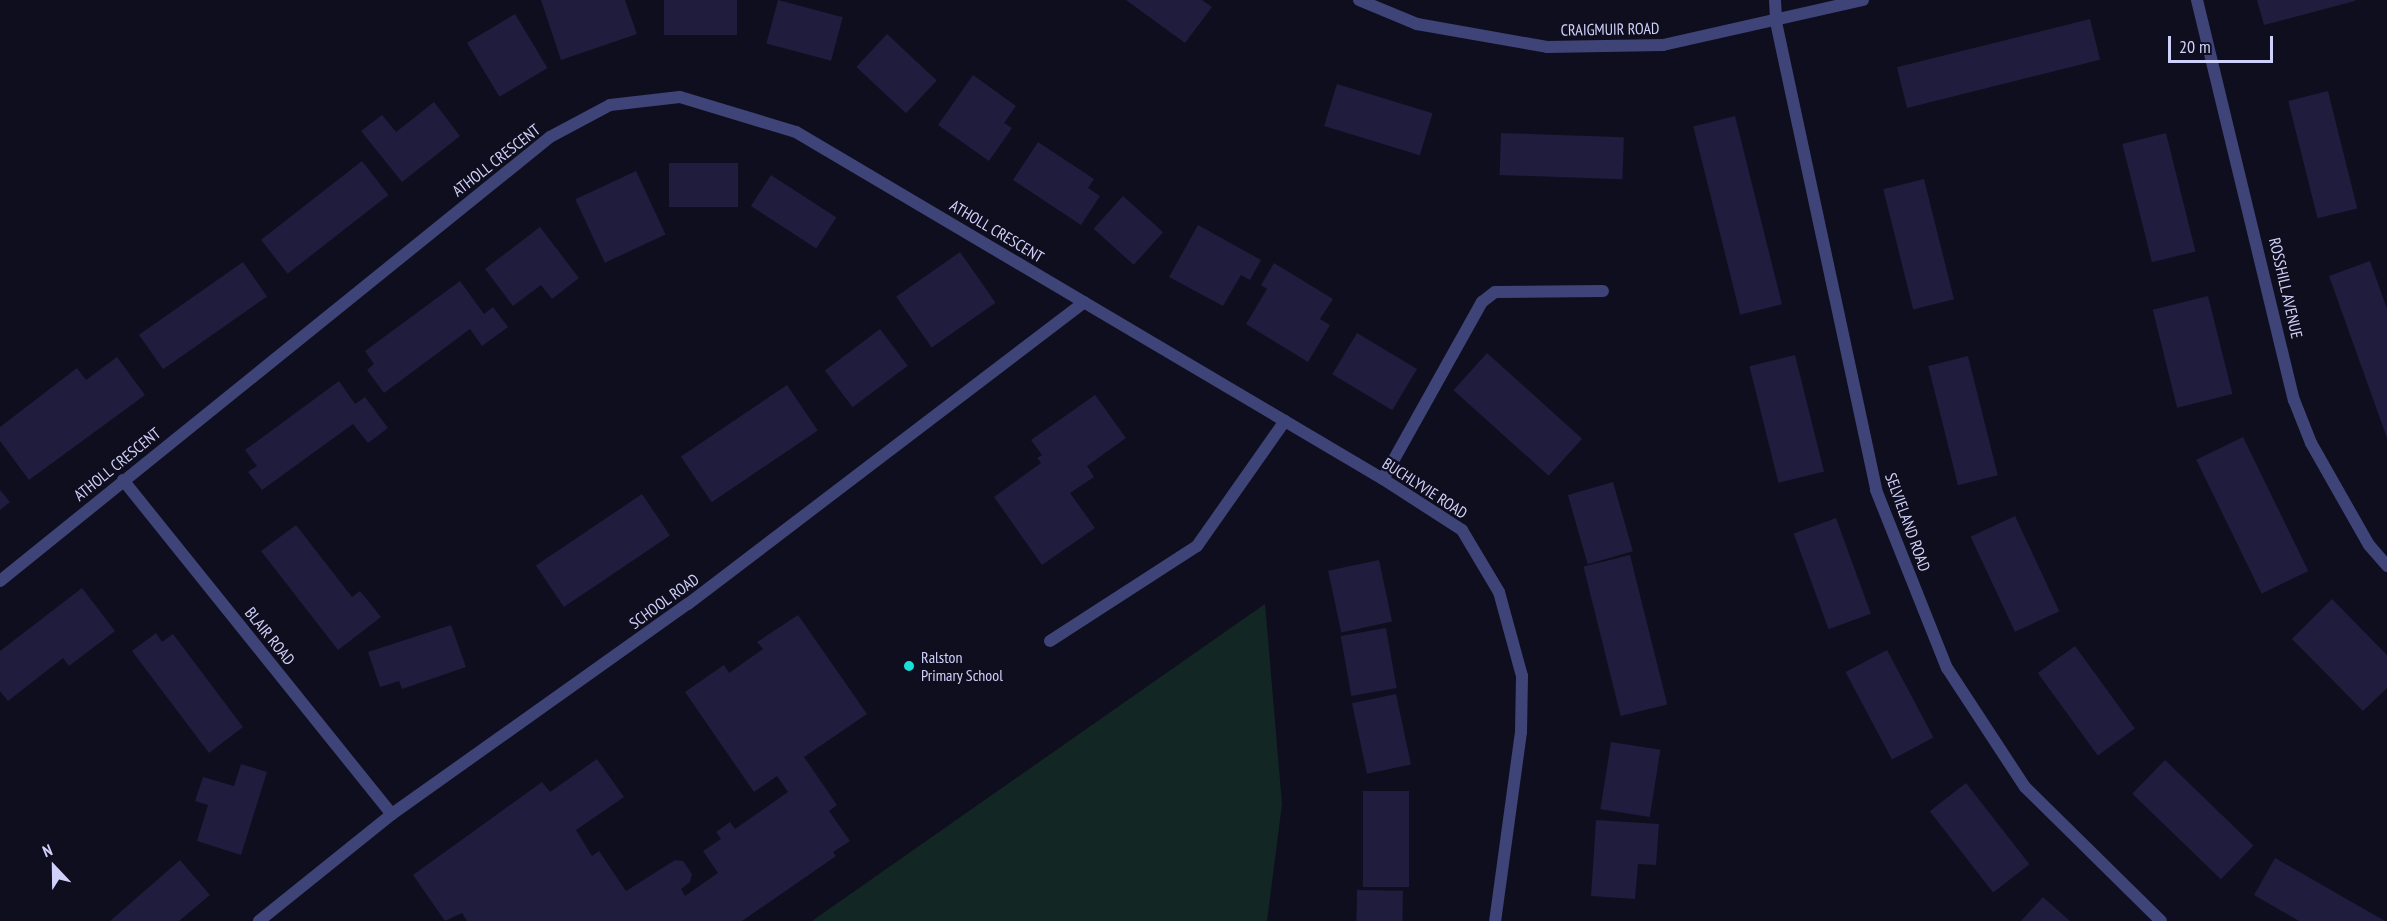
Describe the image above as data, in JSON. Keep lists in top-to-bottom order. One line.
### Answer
{"streets":{"street":["CRAIGMUIR ROAD","ATHOLL CRESCENT","ROSSHILL AVENUE","BUCHLYVIE ROAD","SELVIELAND ROAD","SCHOOL ROAD","BLAIR ROAD"]},"crossings":[["CRAIGMUIR ROAD","SELVIELAND ROAD"],["ATHOLL CRESCENT","BUCHLYVIE ROAD"],["ATHOLL CRESCENT","SCHOOL ROAD"],["ATHOLL CRESCENT","BLAIR ROAD"],["BUCHLYVIE ROAD","SCHOOL ROAD"],["SCHOOL ROAD","BLAIR ROAD"]],"places":["Ralston Primary School"],"scale_bar":"20 m","north":"top"}
